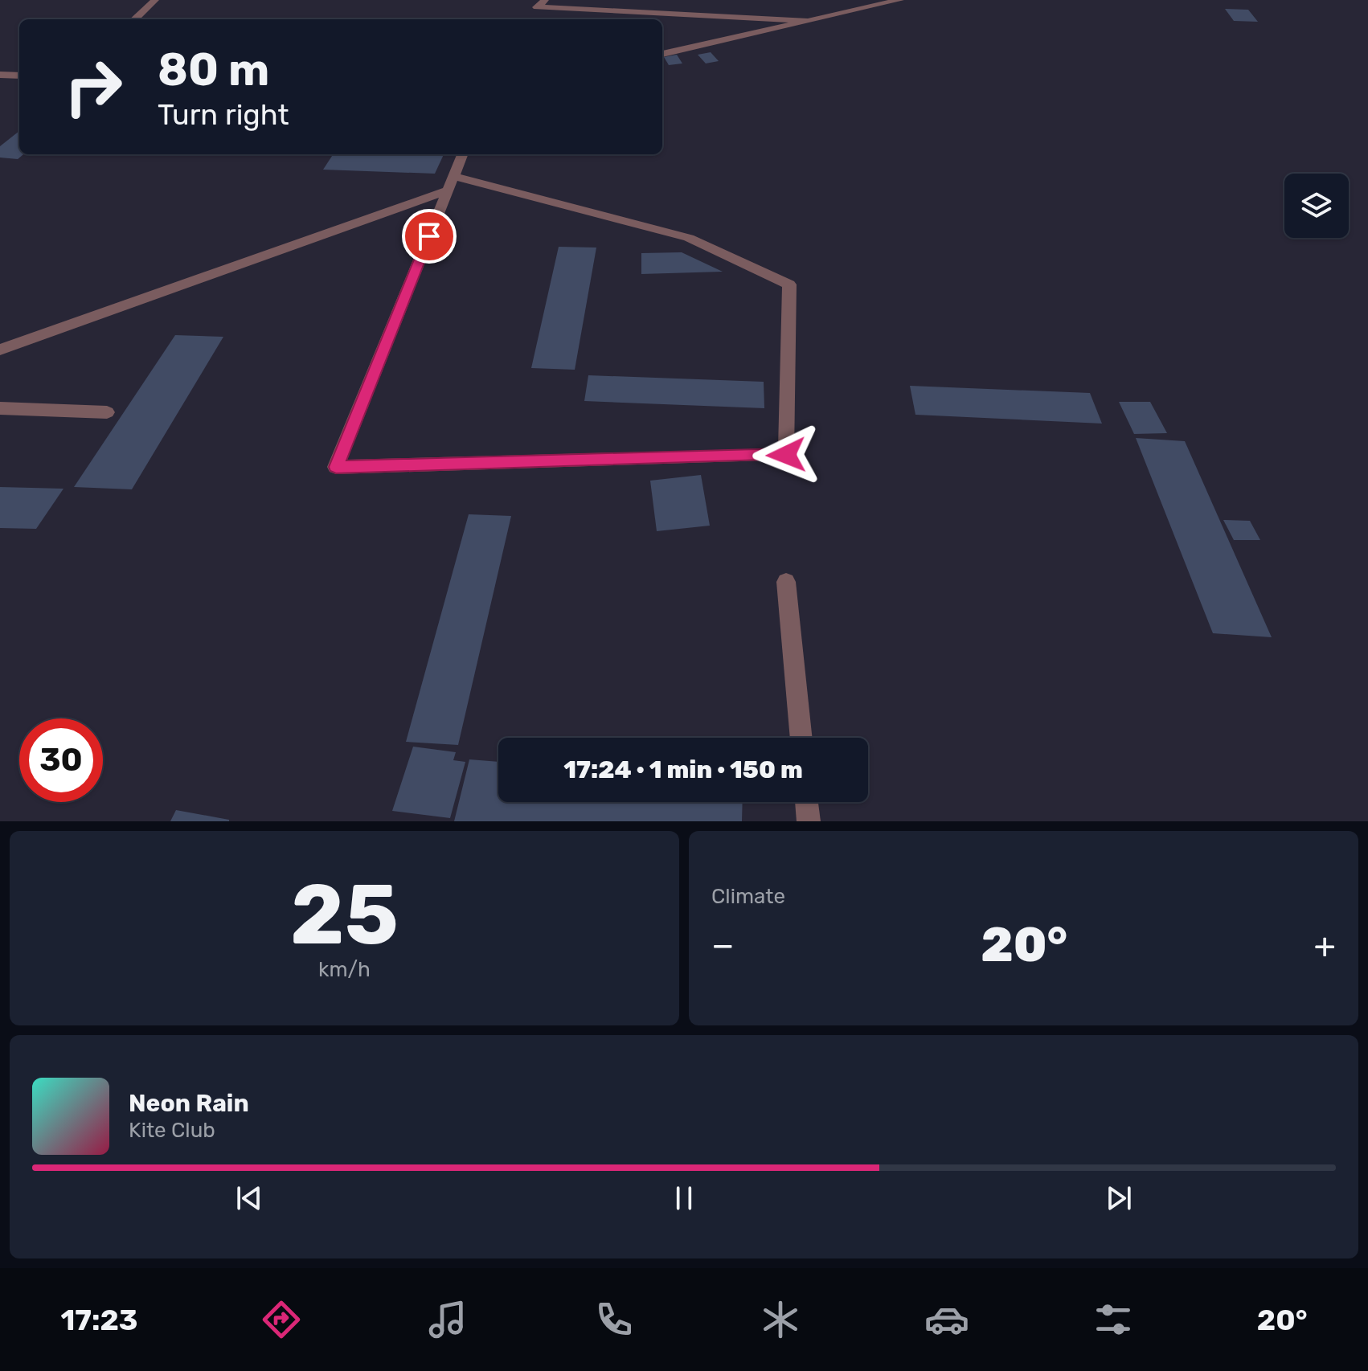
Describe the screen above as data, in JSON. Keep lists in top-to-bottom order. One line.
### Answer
{"page":{"turn":["80 m","Turn right"],"limit":"30","trip":"17:24 · 1 min · 150 m","tile":[["25","km/h"],"Climate"],"heat":["−","20°","+"],"song":["Neon Rain","Kite Club"],"tabs":["17:23","20°"]}}
